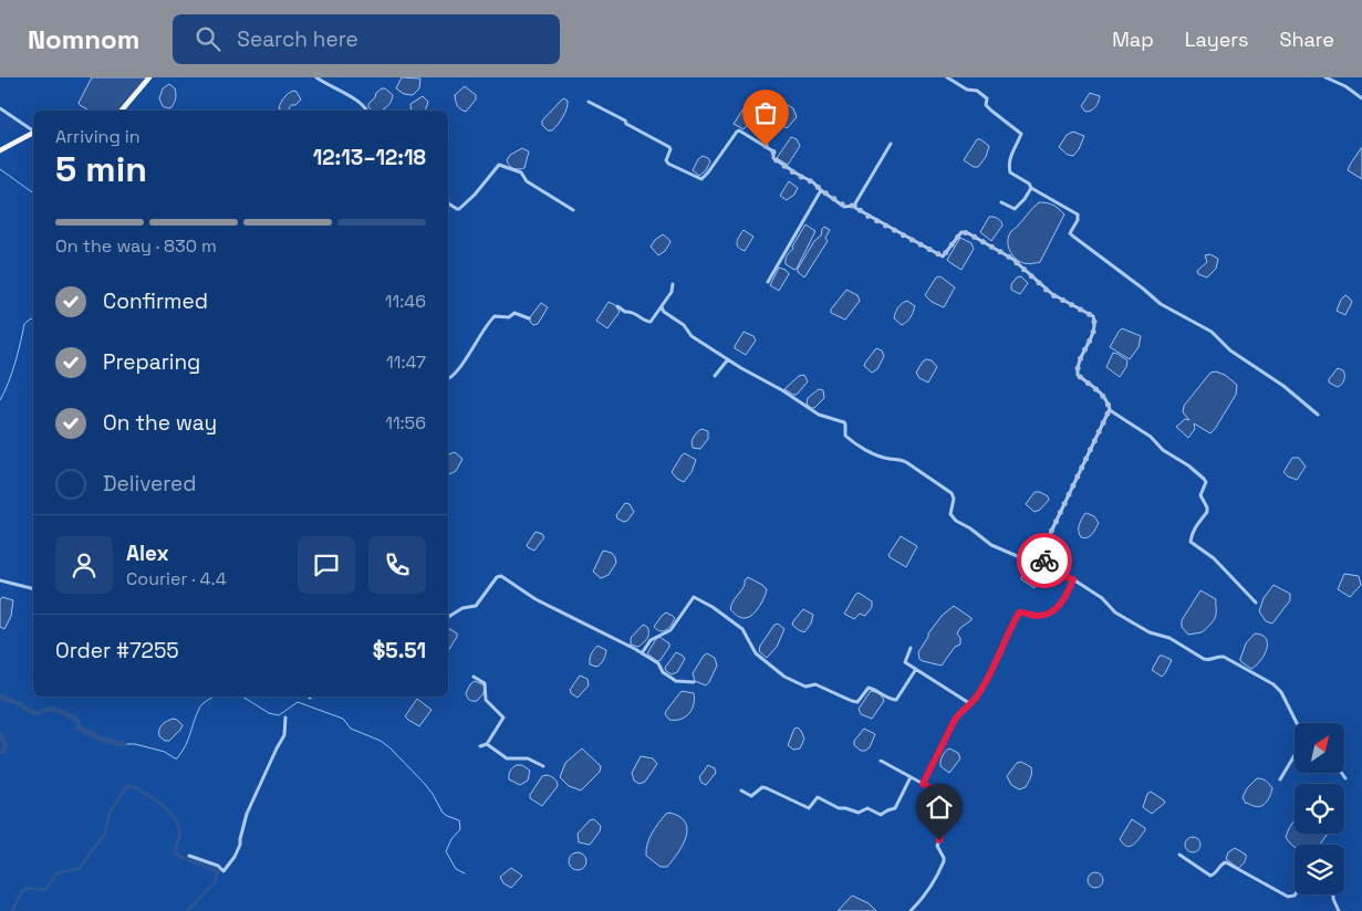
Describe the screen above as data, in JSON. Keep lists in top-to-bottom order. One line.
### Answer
{"north":"top right","page":{"header":"Nomnom","search":"Search here","nav":["Map","Layers","Share"],"heading":["5 min","Arriving in","12:13–12:18"],"panel":["Alex","Courier · 4.4","Order #7255","$5.51"],"bar":"On the way · 830 m","list":[["Confirmed","11:46"],["Preparing","11:47"],["On the way","11:56"],"Delivered"]}}
